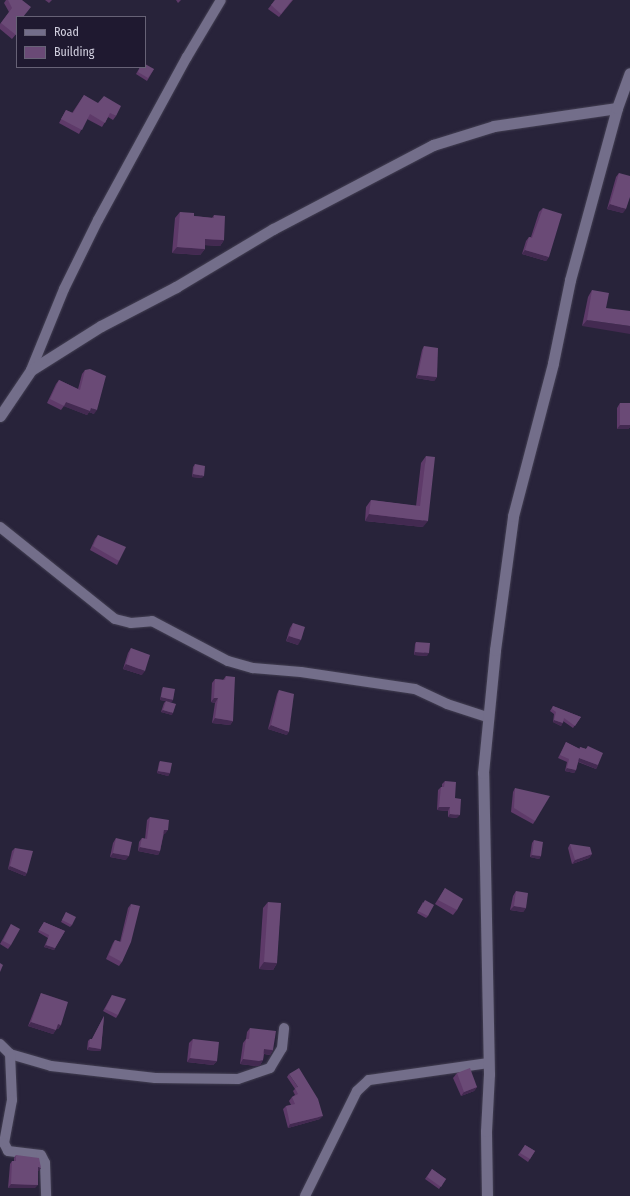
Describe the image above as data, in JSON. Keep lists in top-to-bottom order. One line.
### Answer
{"legend":["Road","Building"]}
